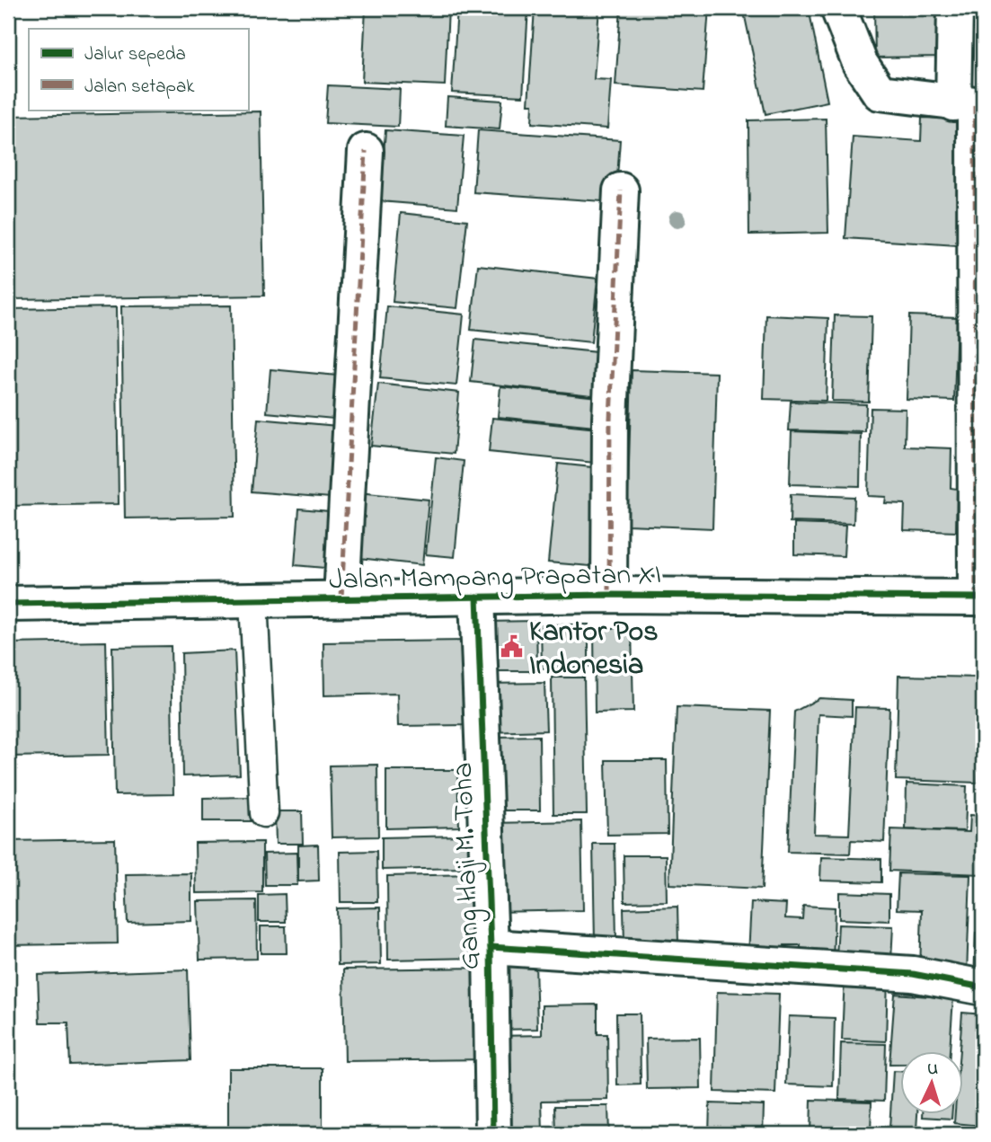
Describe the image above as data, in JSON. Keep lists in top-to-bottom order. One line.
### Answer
{"streets":{"street":["Jalan Mampang Prapatan XI","Gang Haji M. Toha"]},"crossings":[["Jalan Mampang Prapatan XI","Gang Haji M. Toha"]],"places":{"public building":["Kantor Pos Indonesia"]},"legend":["Jalur sepeda","Jalan setapak"],"north":"top"}
